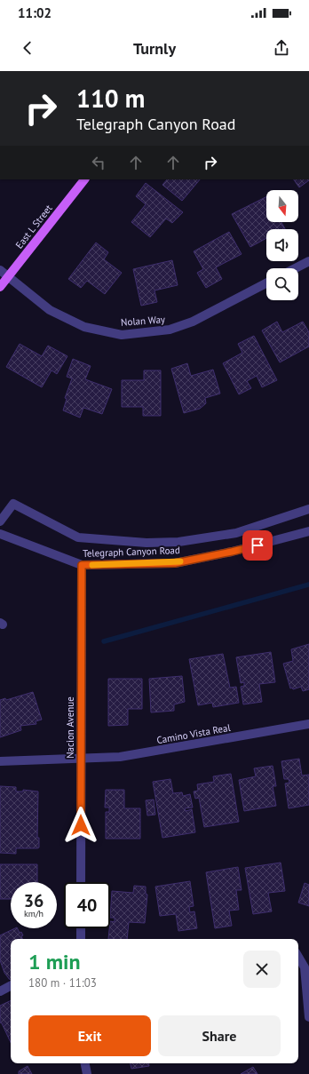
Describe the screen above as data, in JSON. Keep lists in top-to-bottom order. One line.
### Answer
{"streets":{"main road":["East L Street"],"street":["Nolan Way","Telegraph Canyon Road","Nacion Avenue","Camino Vista Real"]},"crossings":[["East L Street","Nolan Way"],["Telegraph Canyon Road","Nacion Avenue"],["Nacion Avenue","Camino Vista Real"]],"north":"bottom","page":{"status":"11:02","header":"Turnly","turn":["110 m","Telegraph Canyon Road"],"speed":"36 km/h","limit":"40","heading":["1 min","180 m · 11:03"],"buttons":["Exit","Share"]}}
